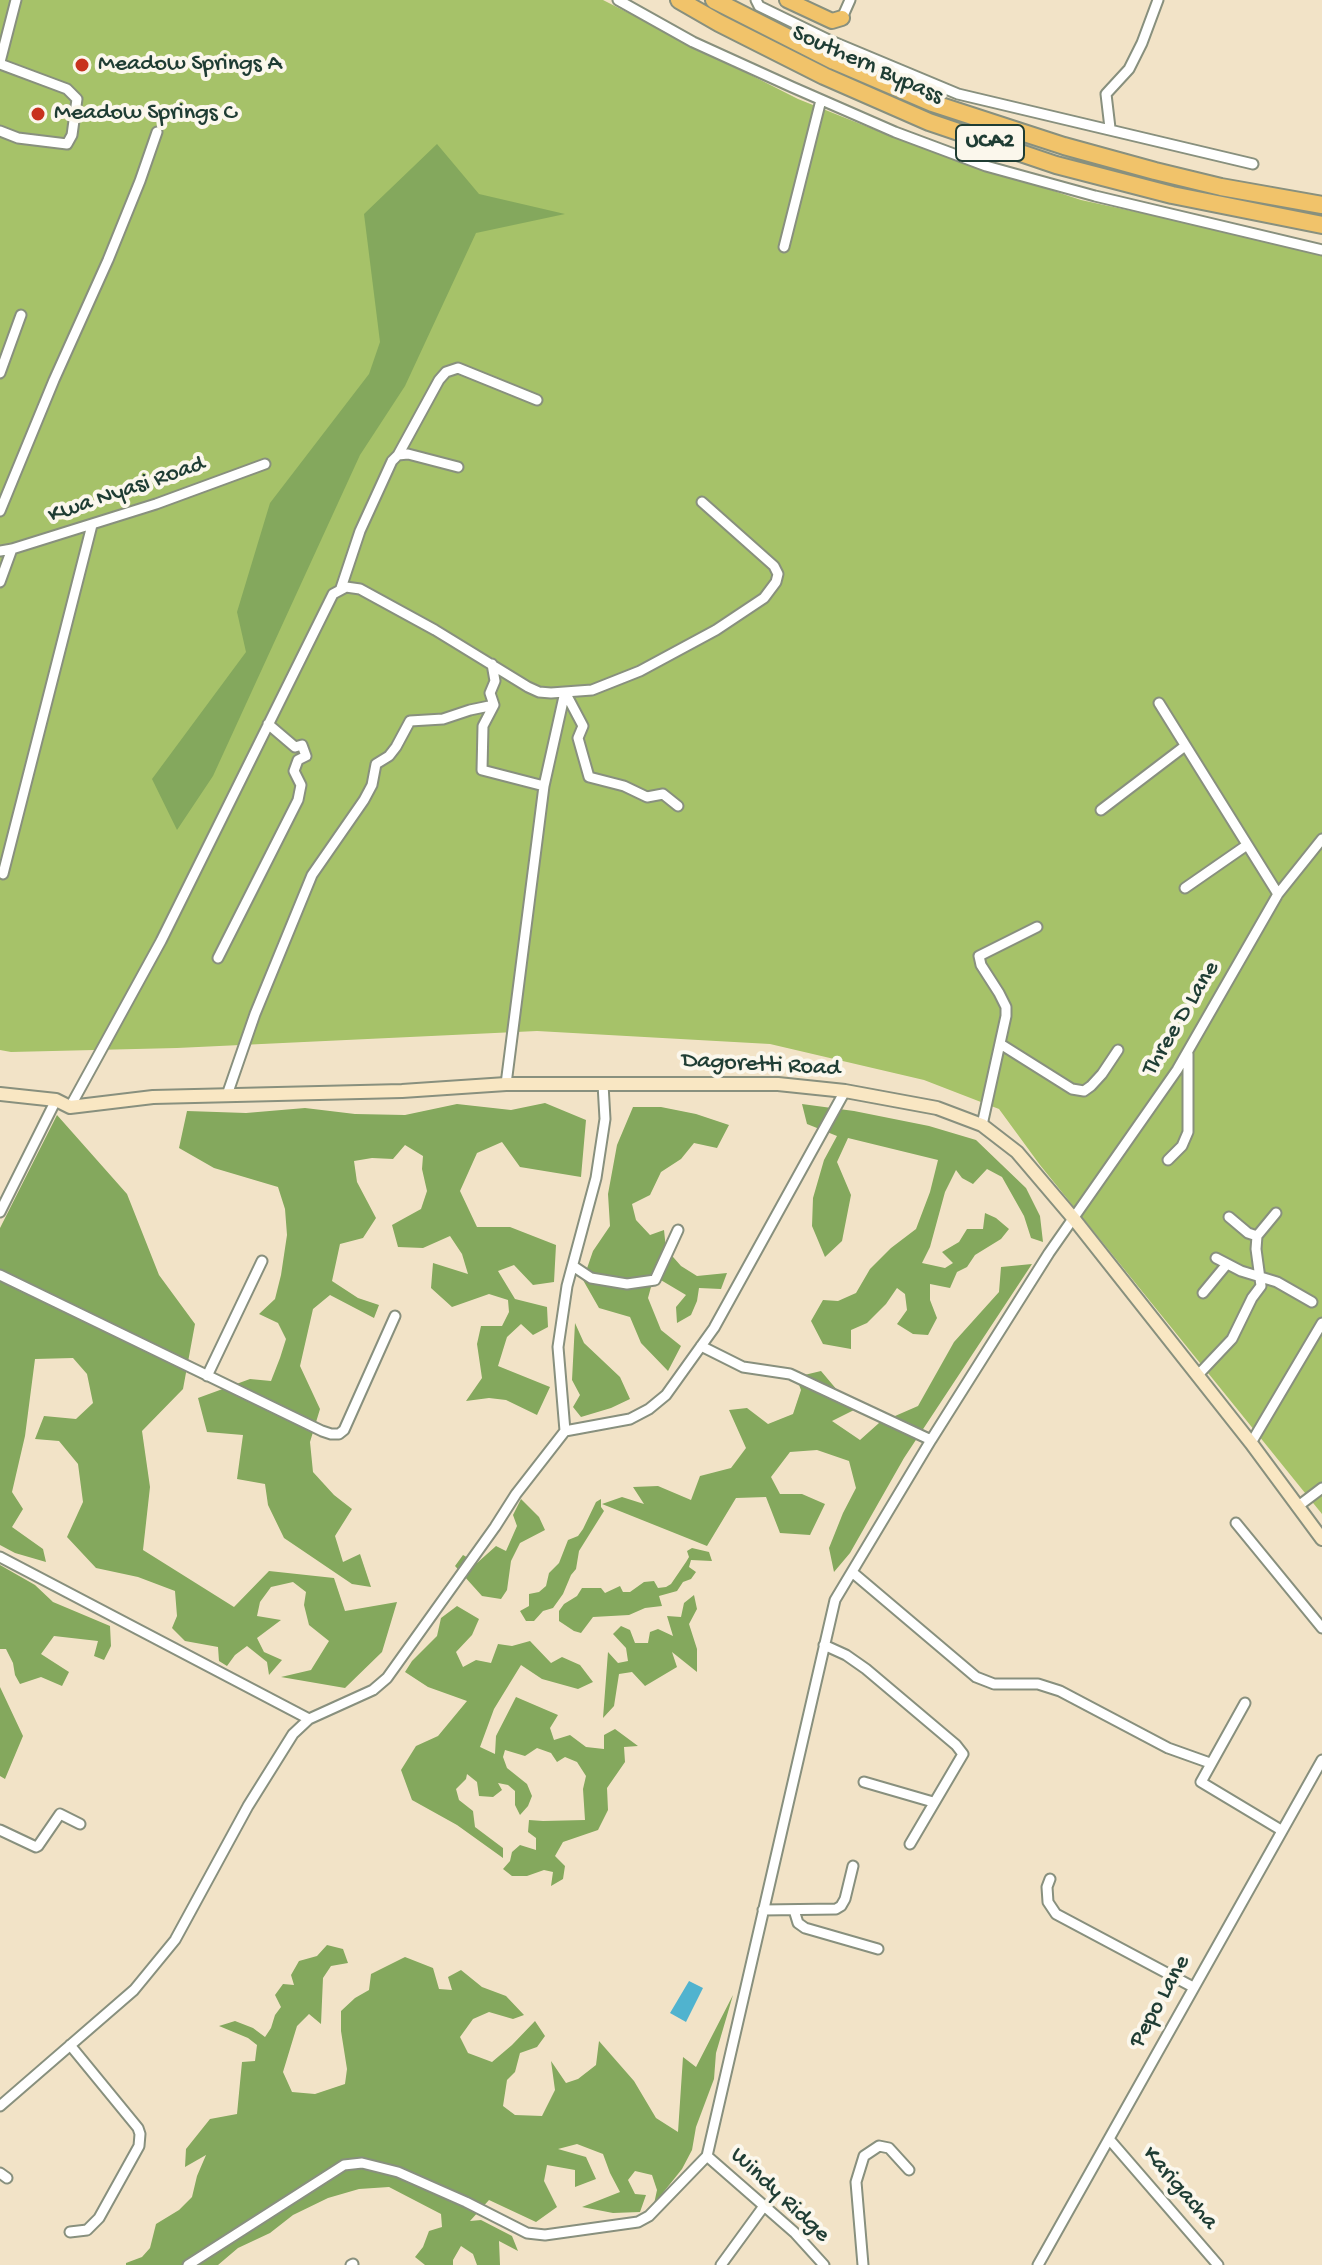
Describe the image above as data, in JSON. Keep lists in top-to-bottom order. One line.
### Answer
{"streets":{"highway":["Southern Bypass","UCA2"],"main road":["Dagoretti Road"],"street":["Kwa Nyasi Road","Three D Lane","Pepo Lane","Karigacha","Windy Ridge"]},"crossings":[["Three D Lane","Dagoretti Road"],["Three D Lane","Windy Ridge"],["Pepo Lane","Karigacha"]],"places":["Meadow Springs A","Meadow Springs C"]}
